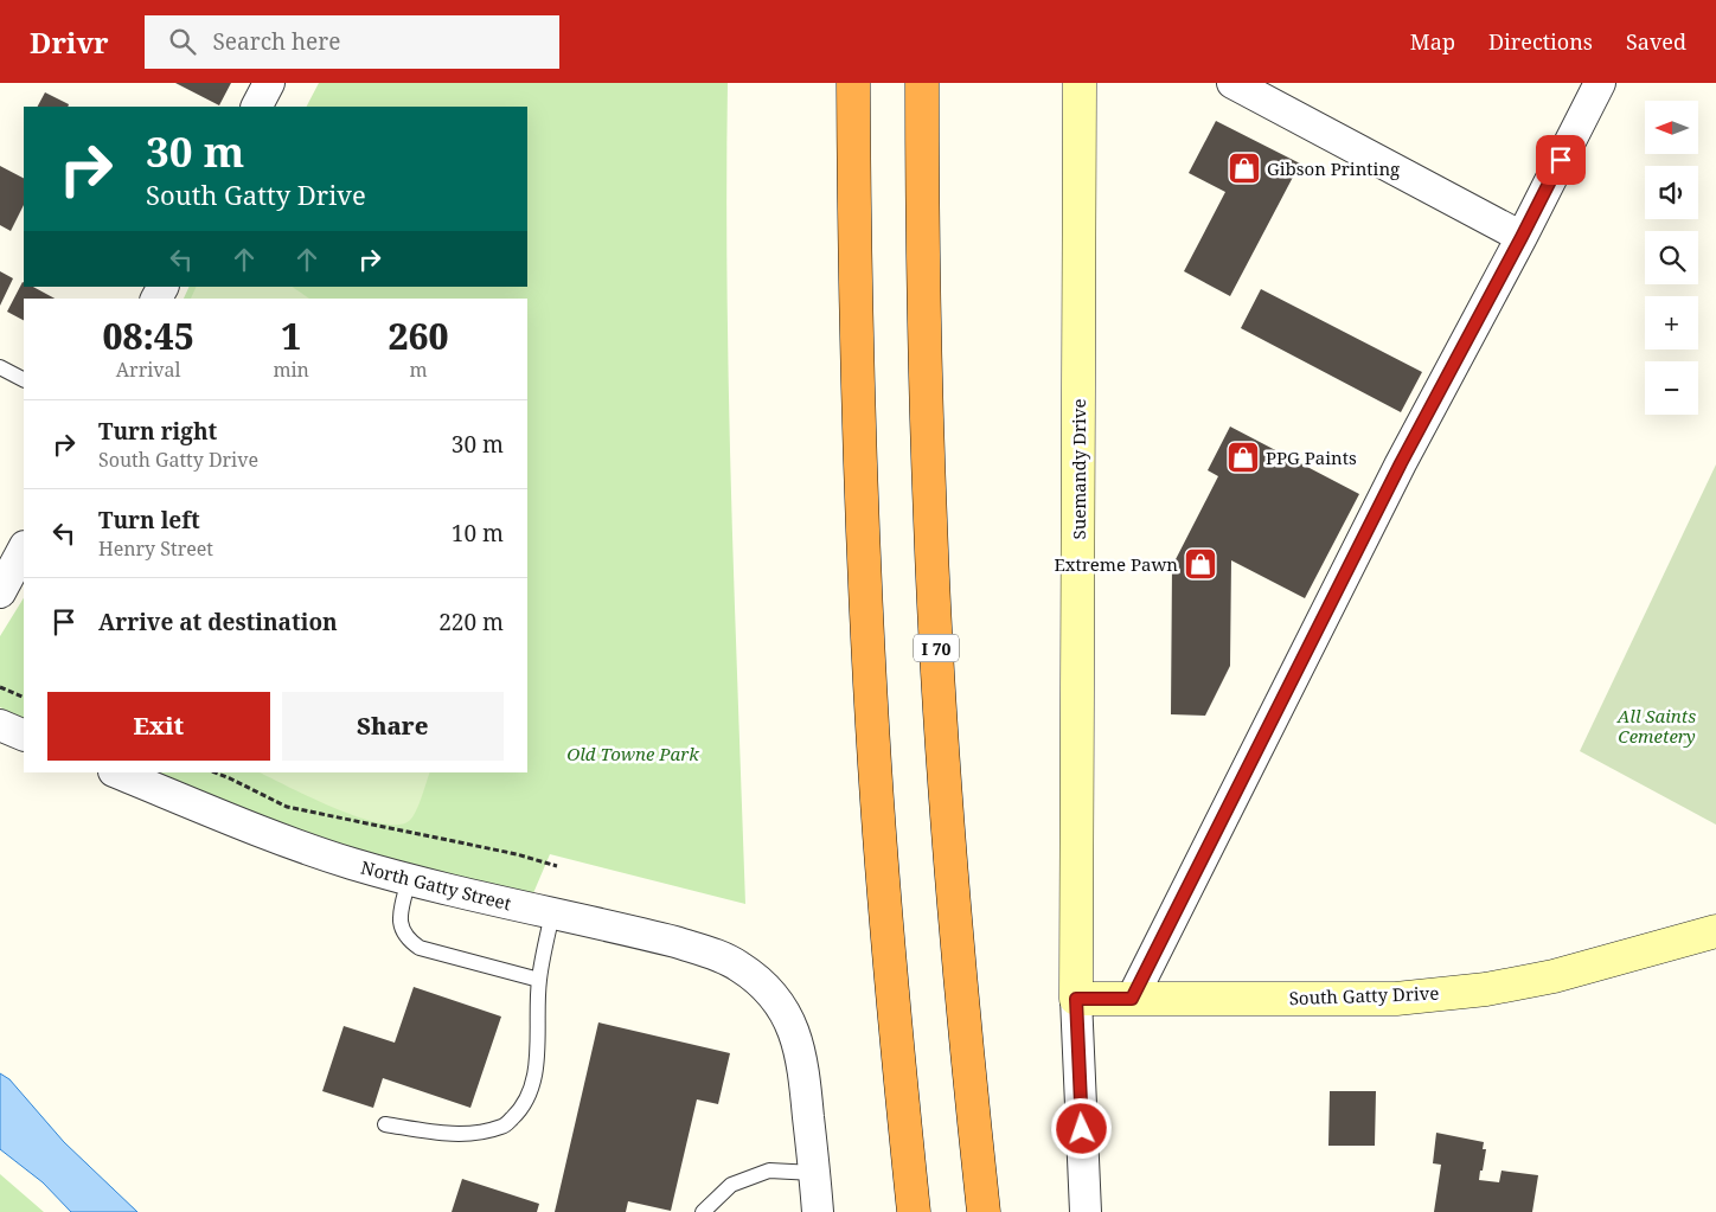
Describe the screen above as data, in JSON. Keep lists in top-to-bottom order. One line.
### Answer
{"streets":{"highway":["I 70"],"street":["Suemandy Drive","North Gatty Street","South Gatty Drive"]},"crossings":[["Suemandy Drive","South Gatty Drive"]],"parks":["All Saints Cemetery","Old Towne Park"],"places":{"shop":["Gibson Printing","PPG Paints","Extreme Pawn"]},"north":"left","page":{"header":"Drivr","search":"Search here","nav":["Map","Directions","Saved"],"map_buttons":["+","−"],"turn":["30 m","South Gatty Drive"],"eta":["08:45","Arrival","1","min","260","m"],"list":[{"name":"Turn right","note":"South Gatty Drive","value":"30 m"},{"name":"Turn left","note":"Henry Street","value":"10 m"},{"name":"Arrive at destination","value":"220 m"}],"buttons":["Exit","Share"]}}
